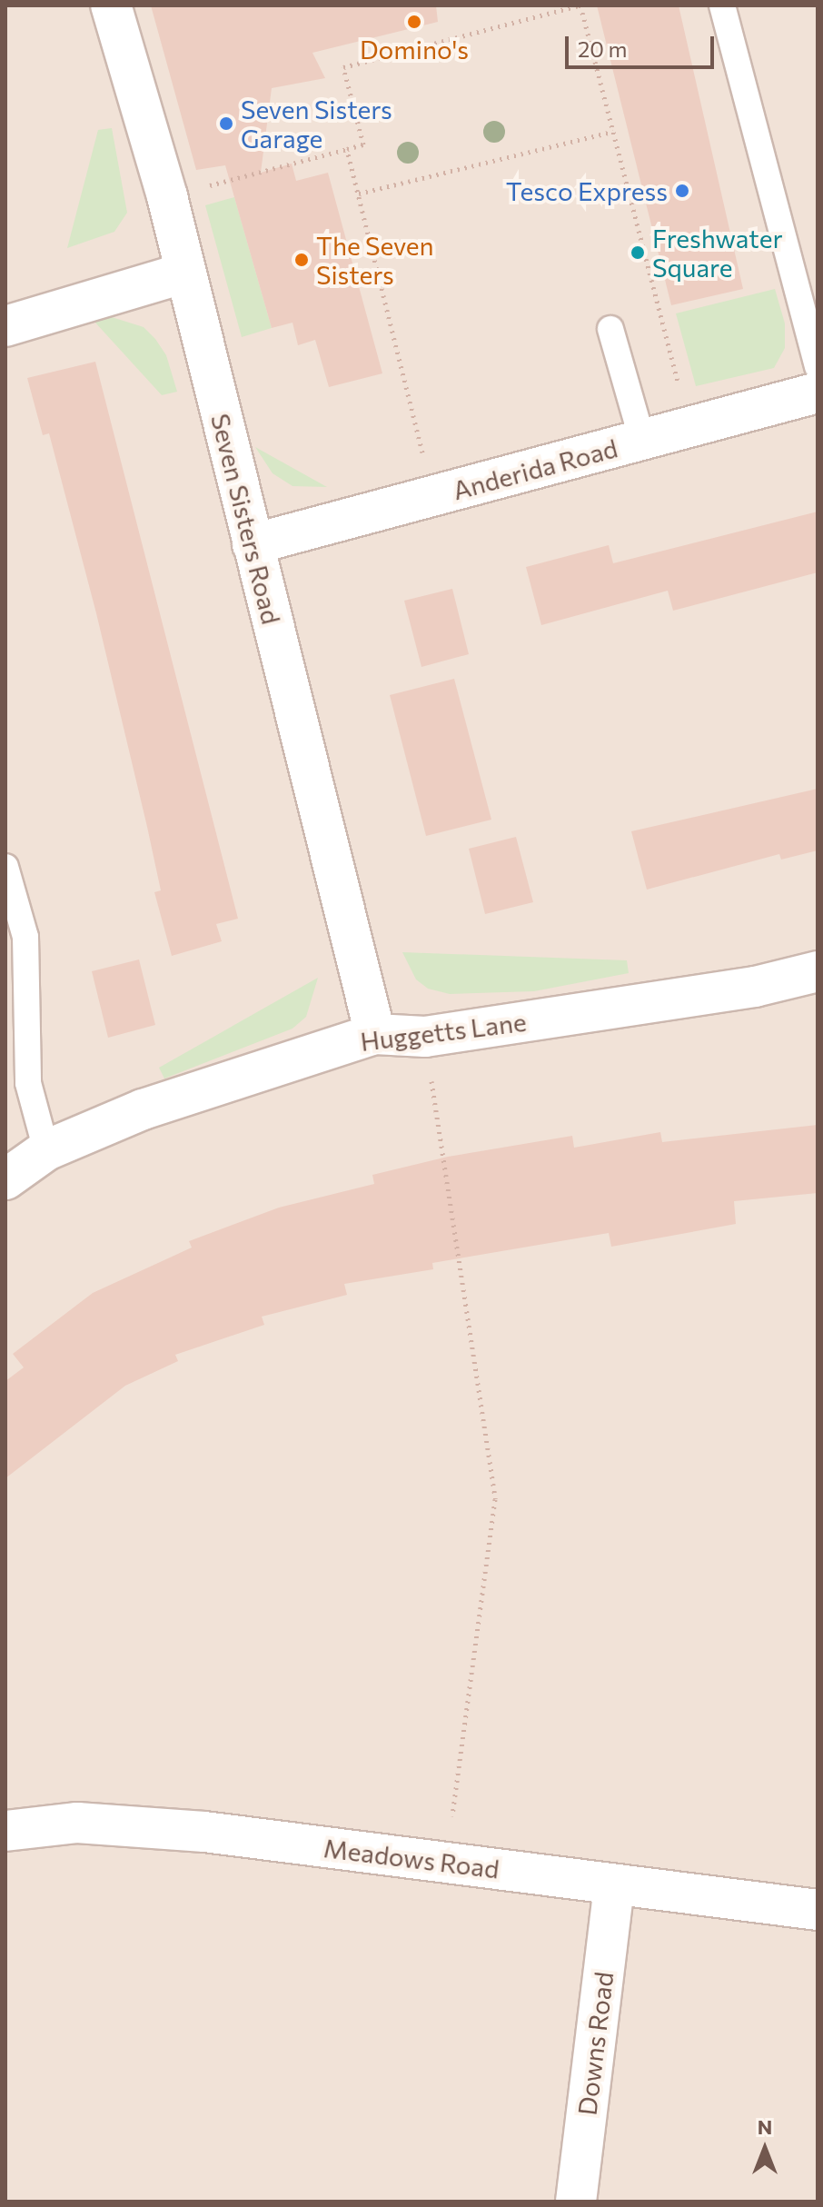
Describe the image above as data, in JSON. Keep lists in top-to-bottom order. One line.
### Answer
{"streets":{"street":["Anderida Road","Seven Sisters Road","Huggetts Lane","Meadows Road","Downs Road"]},"crossings":[["Anderida Road","Seven Sisters Road"],["Seven Sisters Road","Huggetts Lane"],["Meadows Road","Downs Road"]],"places":["Domino's","Seven Sisters Garage","Tesco Express","Freshwater Square","The Seven Sisters"],"scale_bar":"20 m","north":"top"}
